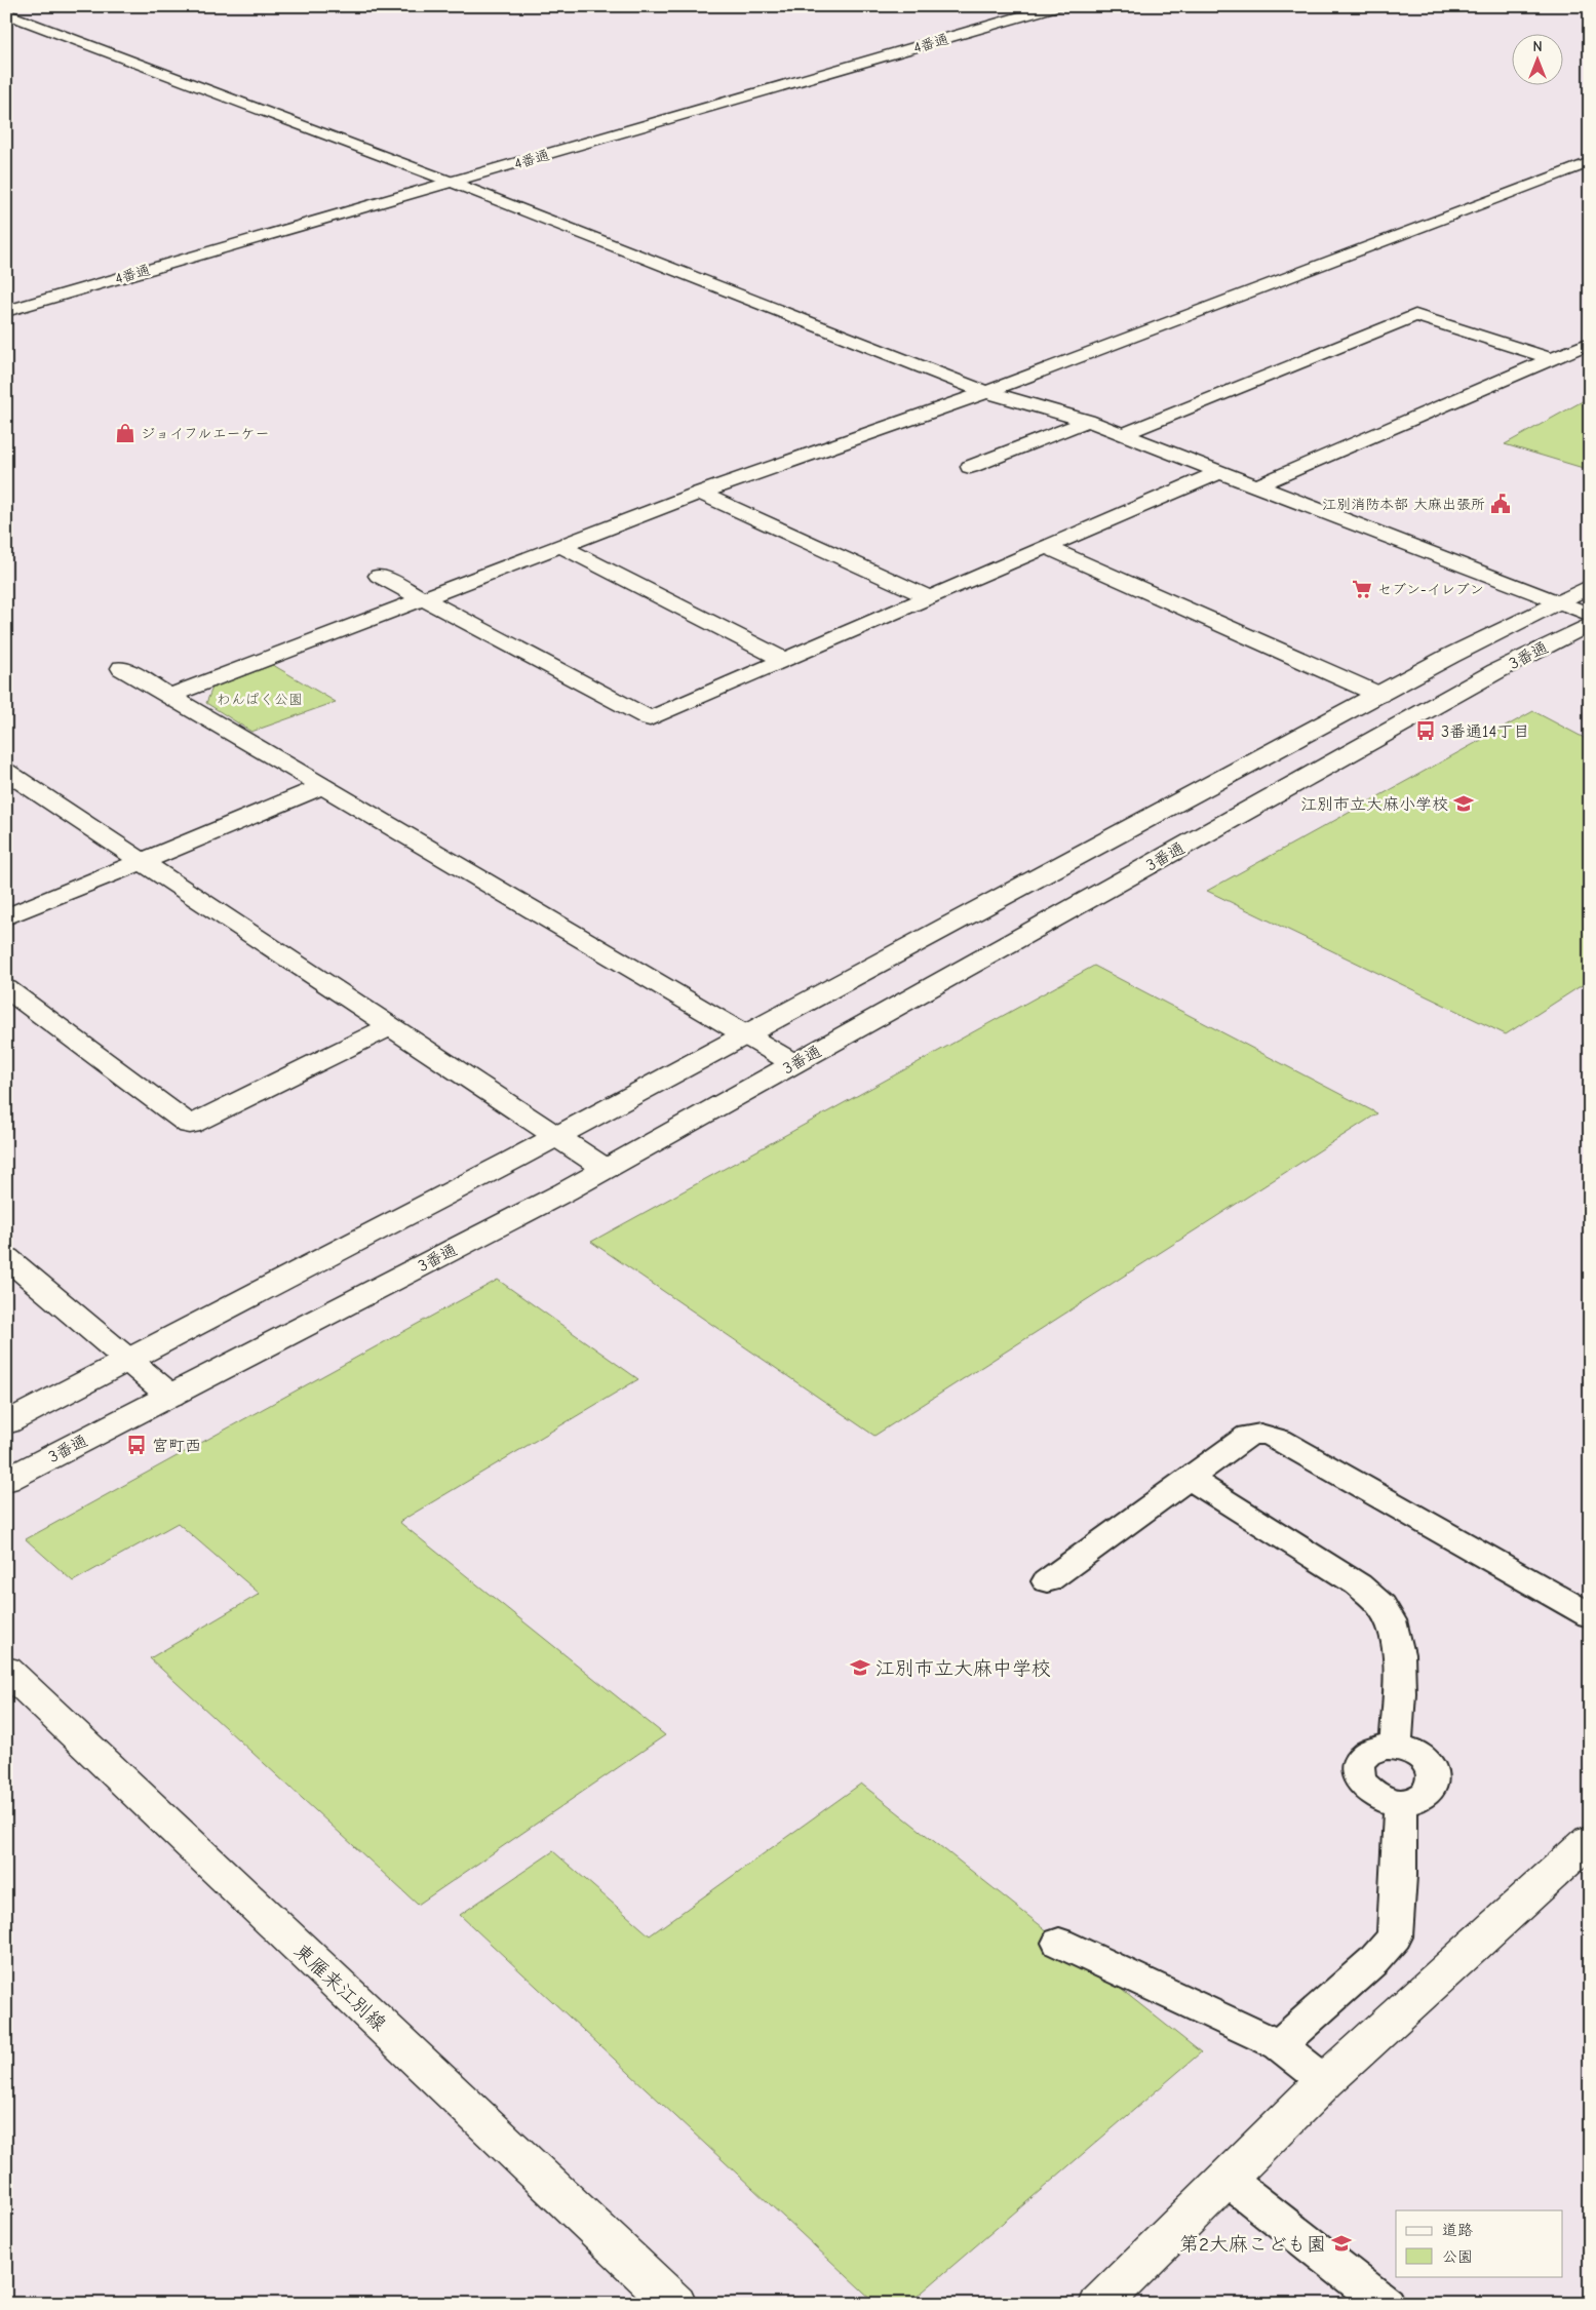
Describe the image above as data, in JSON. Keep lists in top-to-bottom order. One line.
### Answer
{"streets":{"street":["4番通","3番通","東雁来江別線"]},"parks":["わんぱく公園"],"places":{"shop":["ジョイフルエーケー"],"public building":["江別消防本部 大麻出張所"],"supermarket":["セブン-イレブン"],"bus stop":["3番通14丁目","宮町西"],"school or university":["江別市立大麻小学校","江別市立大麻中学校","第2大麻こども園"]},"legend":["道路","公園"],"north":"top"}
